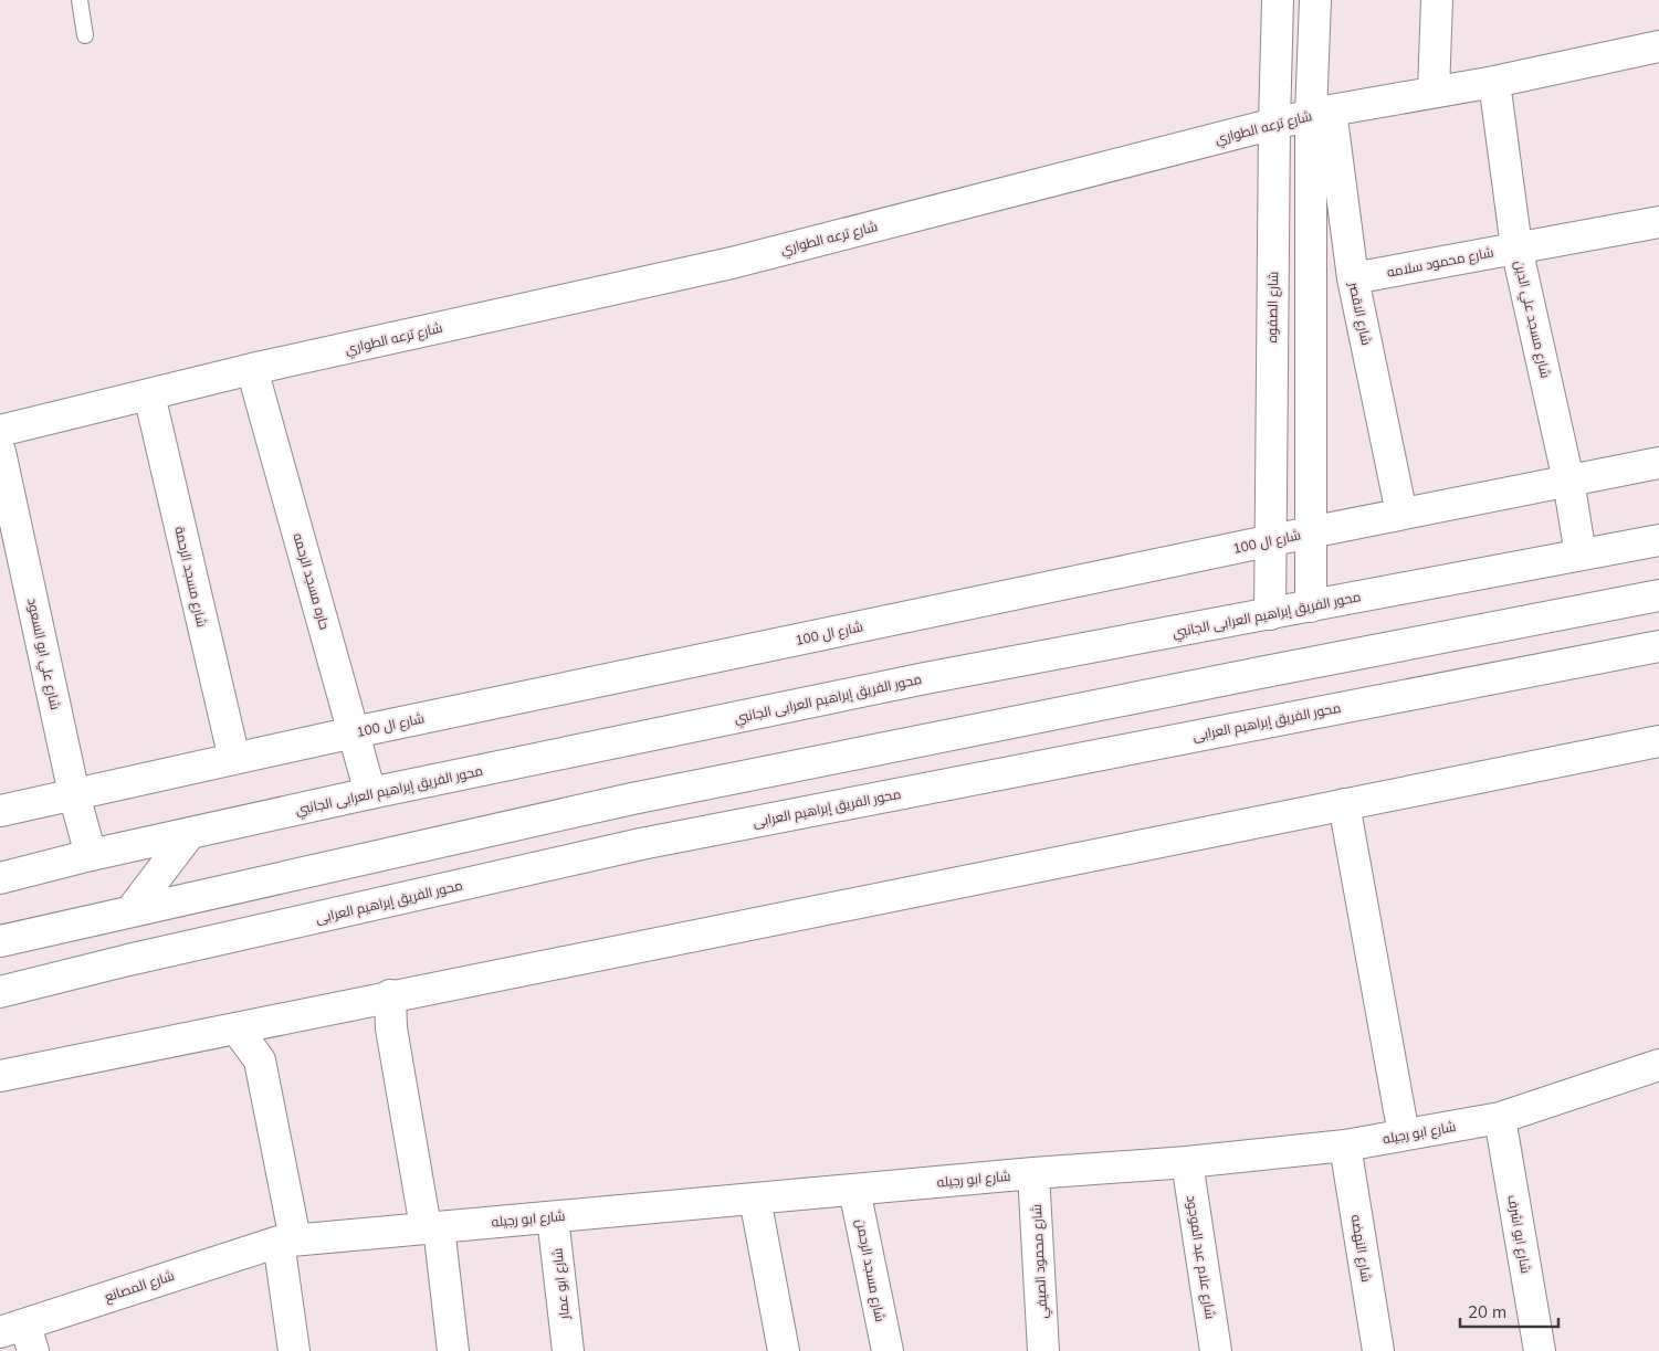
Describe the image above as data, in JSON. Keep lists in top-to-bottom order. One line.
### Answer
{"streets":{"street":["شارع ترعه الطواري","شارع محمود سلامه","شارع الصفوه","شارع الاقصر","شارع مسجد علي الدين","شارع ال 100","شارع مسجد الرحمة","حاره مسجد الرحمه","محور الفريق إبراهيم العرابى الجانبي","شارع علي ابو السعود","محور الفريق إبراهيم العرابى","شارع ابو رجيله","شارع ابو اشرف","شارع النهضه","شارع علام عبد الموجود","شارع محمود الصيفي","شارع مسجد الرحمن","شارع ابو عمار","شارع المصانع"]},"crossings":[["شارع ترعه الطواري","شارع الصفوه"],["شارع ترعه الطواري","شارع الاقصر"],["شارع ترعه الطواري","شارع مسجد علي الدين"],["شارع ترعه الطواري","شارع مسجد الرحمة"],["شارع ترعه الطواري","حاره مسجد الرحمه"],["شارع محمود سلامه","شارع الاقصر"],["شارع محمود سلامه","شارع مسجد علي الدين"],["شارع الصفوه","شارع ال 100"],["شارع الصفوه","محور الفريق إبراهيم العرابى الجانبي"],["شارع الاقصر","شارع ال 100"],["شارع مسجد علي الدين","شارع ال 100"],["شارع مسجد علي الدين","محور الفريق إبراهيم العرابى الجانبي"],["شارع ال 100","شارع مسجد الرحمة"],["شارع ال 100","حاره مسجد الرحمه"],["شارع ال 100","شارع علي ابو السعود"],["حاره مسجد الرحمه","محور الفريق إبراهيم العرابى الجانبي"],["محور الفريق إبراهيم العرابى الجانبي","شارع علي ابو السعود"],["شارع ابو رجيله","شارع ابو اشرف"],["شارع ابو رجيله","شارع النهضه"],["شارع ابو رجيله","شارع علام عبد الموجود"],["شارع ابو رجيله","شارع محمود الصيفي"],["شارع ابو رجيله","شارع مسجد الرحمن"],["شارع ابو رجيله","شارع ابو عمار"],["شارع ابو رجيله","شارع المصانع"]],"scale_bar":"20 m"}
